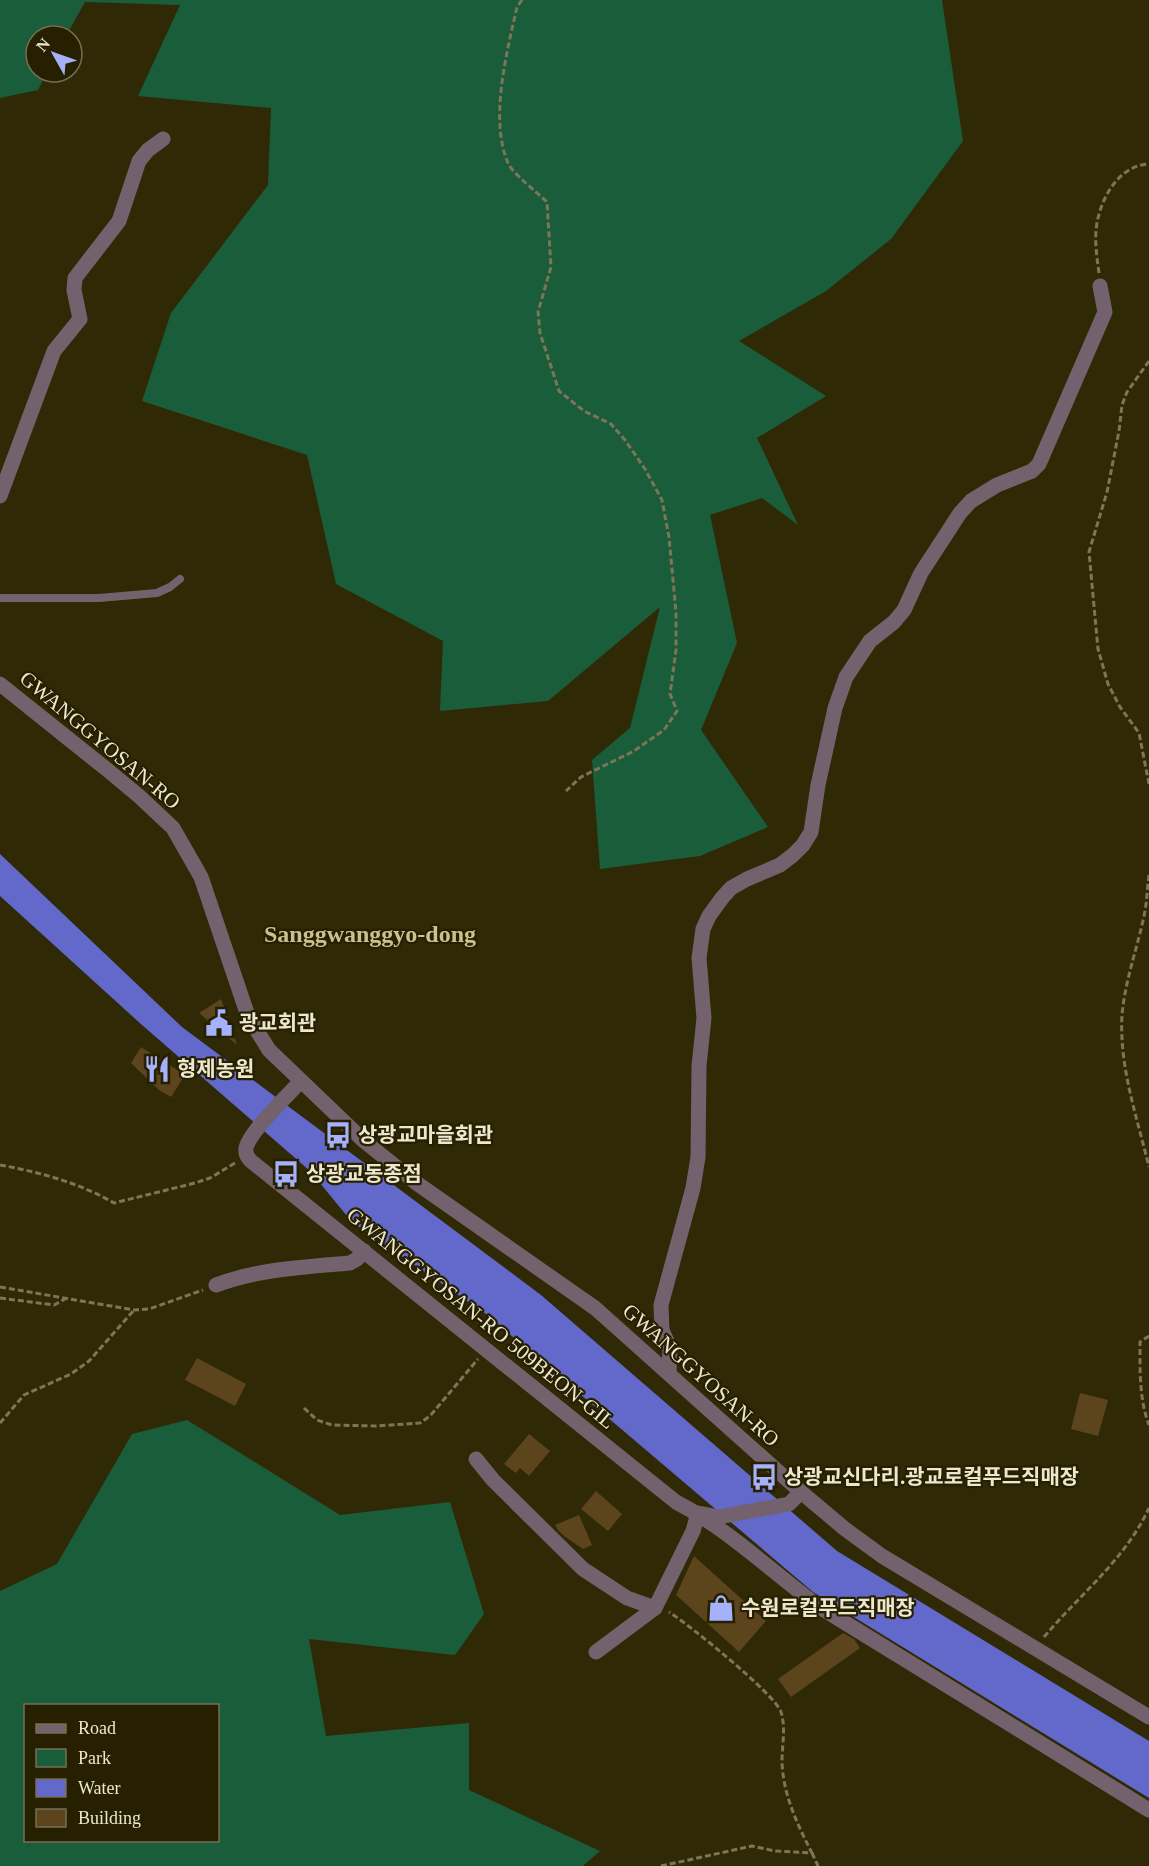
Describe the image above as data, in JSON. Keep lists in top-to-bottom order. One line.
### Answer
{"streets":{"street":["GWANGGYOSAN-RO","GWANGGYOSAN-RO 509BEON-GIL"]},"crossings":[["GWANGGYOSAN-RO","GWANGGYOSAN-RO 509BEON-GIL"]],"districts":["Sanggwanggyo-dong"],"places":{"public building":["광교회관"],"restaurant":["형제농원"],"bus stop":["상광교마을회관","상광교동종점","상광교신다리.광교로컬푸드직매장"],"shop":["수원로컬푸드직매장"]},"legend":["Road","Park","Water","Building"],"north":"top left"}
